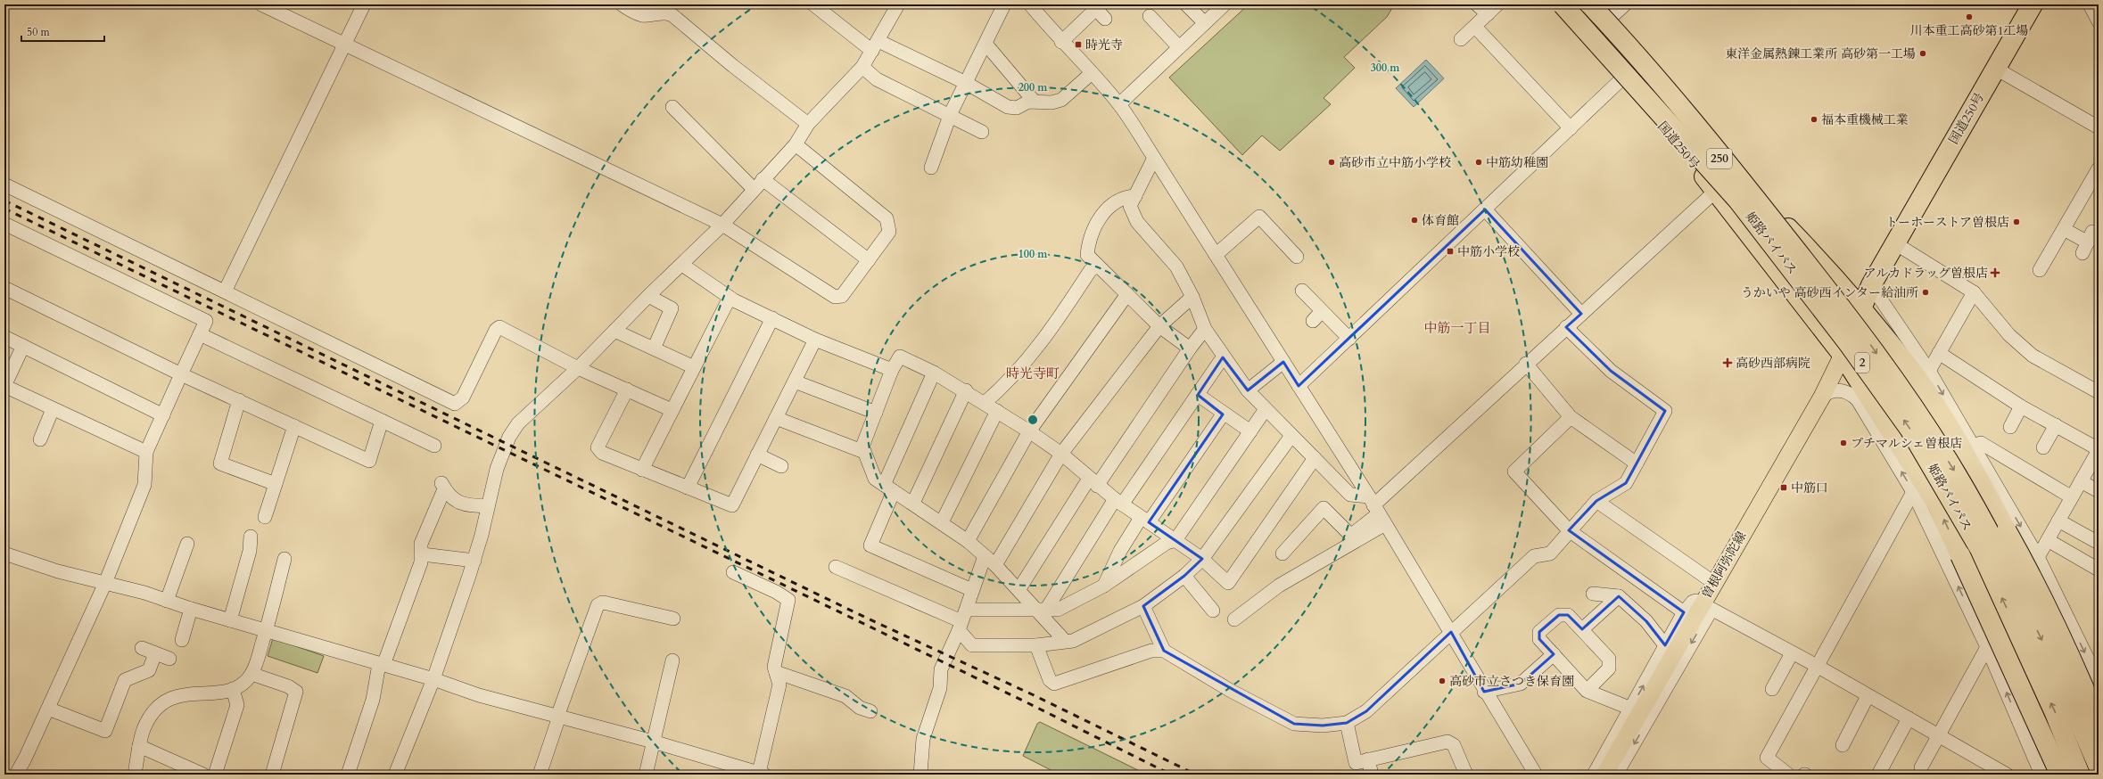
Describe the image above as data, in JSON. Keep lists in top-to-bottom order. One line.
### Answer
{"streets":{"highway":["国道250号","250","姫路バイパス","2"],"main road":["曽根阿弥陀線"]},"crossings":[["国道250号","曽根阿弥陀線"]],"districts":["中筋一丁目","時光寺町"],"places":{"other":["川本重工高砂第1工場","東洋金属熱錬工業所 高砂第一工場","福本重機械工業","高砂市立中筋小学校","中筋幼稚園","体育館","トーホーストア曽根店","うかいや 高砂西インター給油所","プチマルシェ曽根店","高砂市立さつき保育園"],"transit":["時光寺","中筋小学校","中筋口"],"health":["アルカドラッグ曽根店","高砂西部病院"]},"scale_bar":"50 m","rings":["300 m","200 m","100 m"]}
